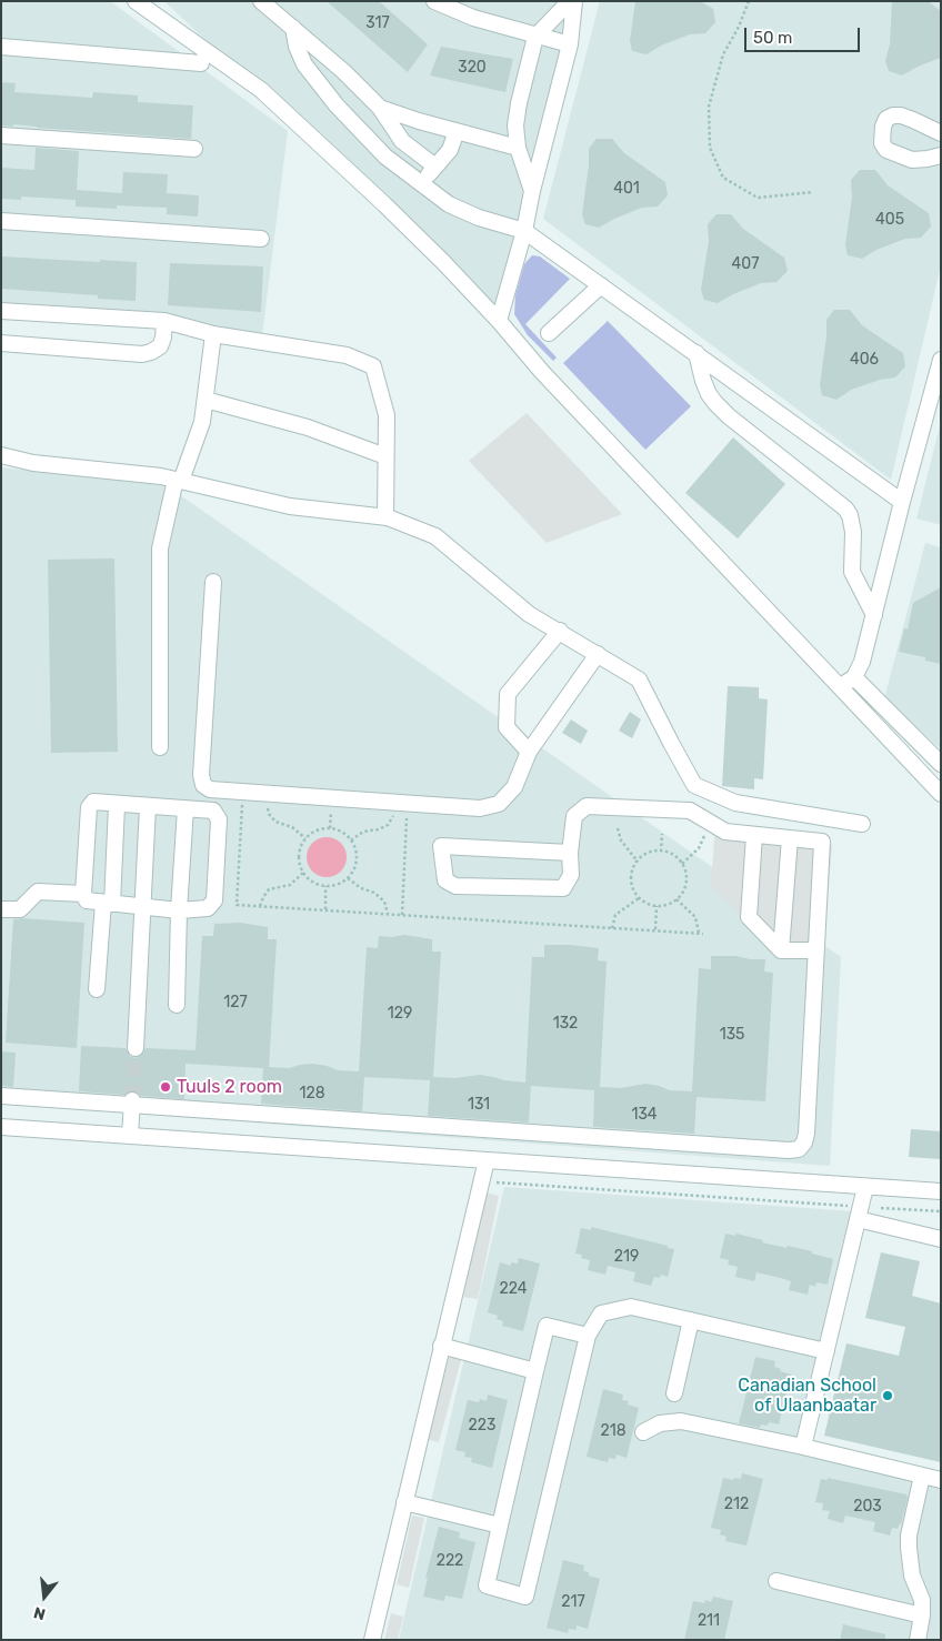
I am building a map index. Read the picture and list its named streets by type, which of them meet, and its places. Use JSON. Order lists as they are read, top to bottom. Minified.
{"places":["Tuuls 2 room","Canadian School of Ulaanbaatar"],"house_numbers":["317","320","401","405","407","406","127","129","132","135","128","131","134","219","224","223","218","212","203","222","217","211"],"scale_bar":"50 m","north":"bottom"}
